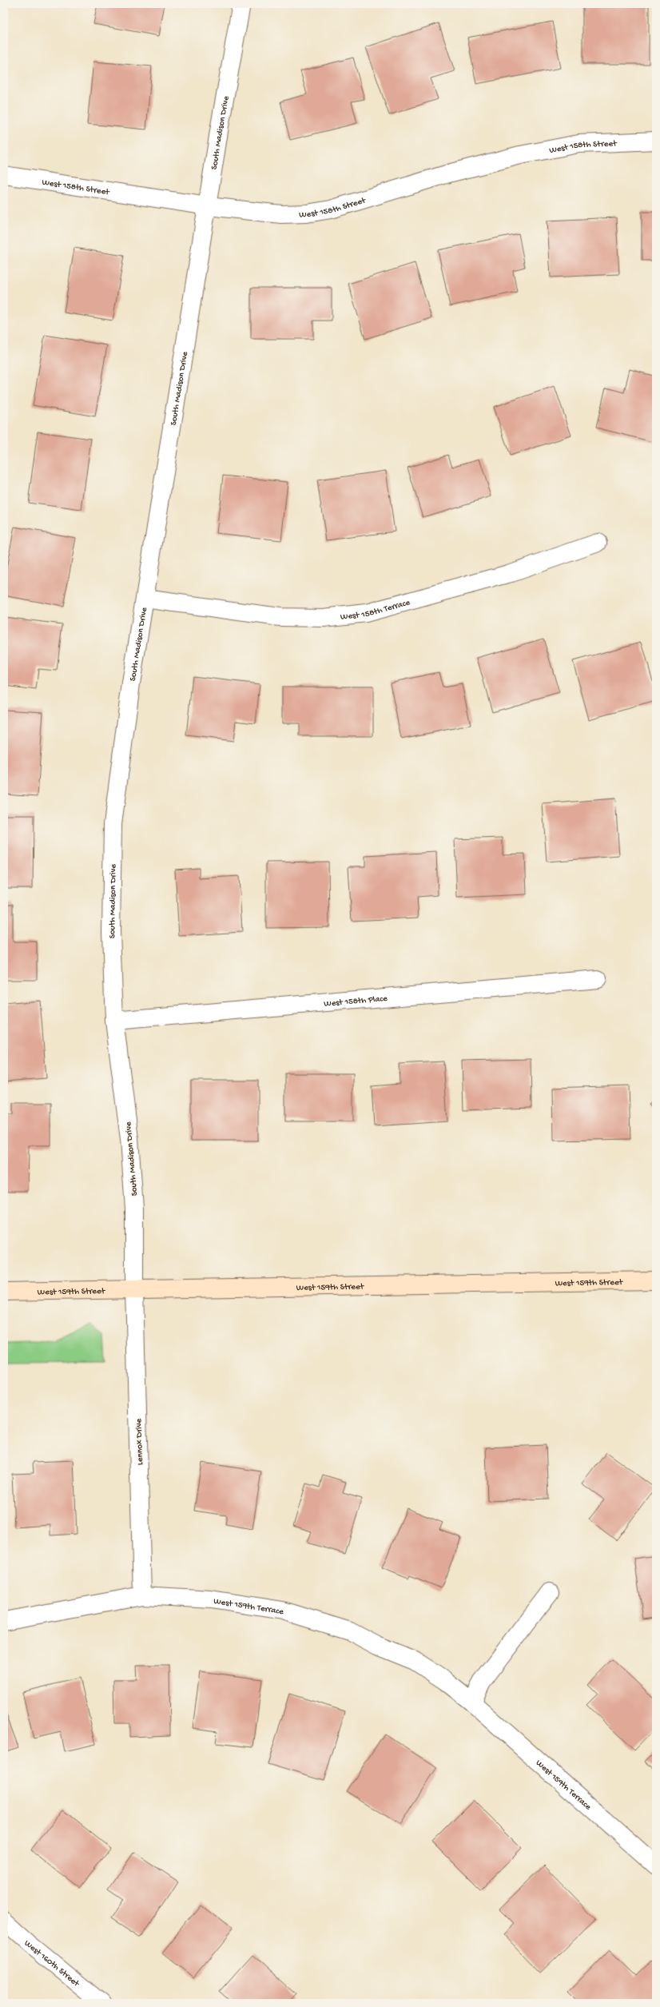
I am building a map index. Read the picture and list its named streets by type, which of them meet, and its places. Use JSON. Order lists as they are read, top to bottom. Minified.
{"streets":{"main road":["West 159th Street"],"street":["South Madison Drive","West 158th Street","West 158th Terrace","West 158th Place","Lennox Drive","West 159th Terrace","West 160th Street"]},"crossings":[["South Madison Drive","West 158th Street"],["South Madison Drive","West 158th Terrace"],["South Madison Drive","West 158th Place"],["South Madison Drive","West 159th Street"],["South Madison Drive","Lennox Drive"],["West 159th Street","Lennox Drive"],["Lennox Drive","West 159th Terrace"]]}
